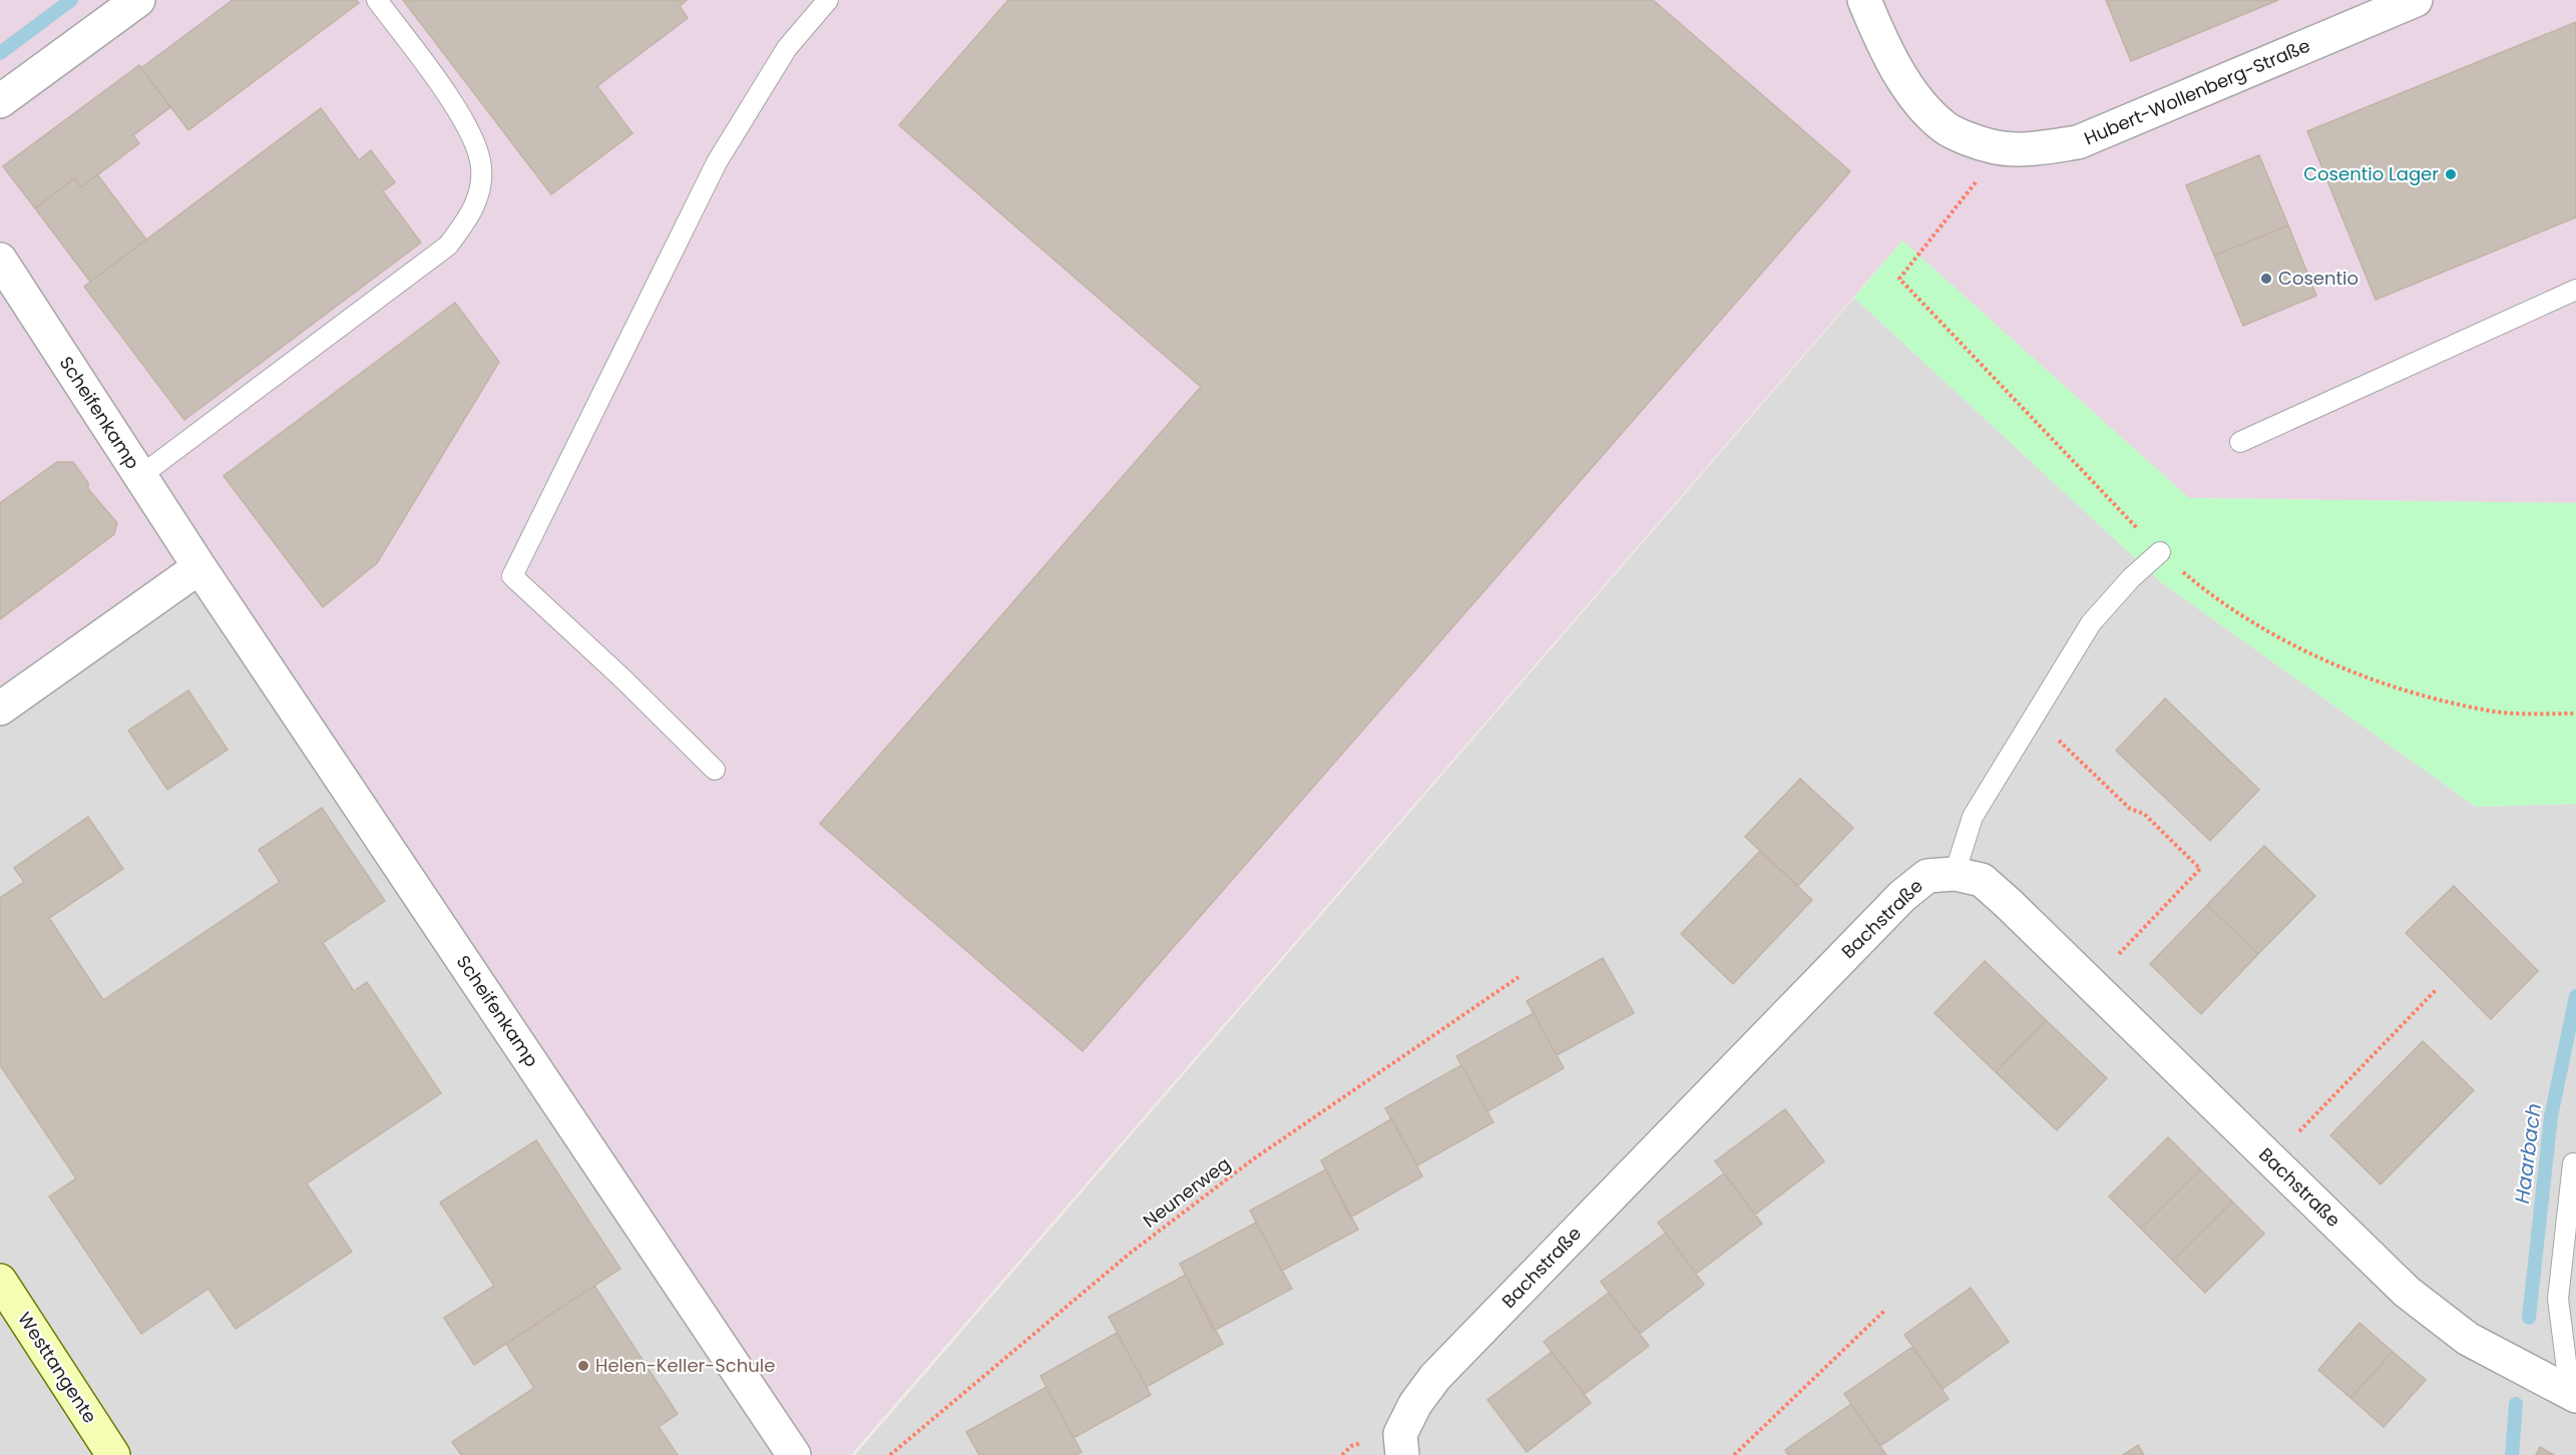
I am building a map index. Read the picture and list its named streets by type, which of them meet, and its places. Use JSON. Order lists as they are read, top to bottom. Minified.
{"streets":{"street":["Hubert-Wollenberg-Straße","Scheifenkamp","Bachstraße","Westtangente"],"path":["Neunerweg"]},"water":["Haarbach"],"places":["Cosentio Lager","Cosentio","Helen-Keller-Schule"]}
